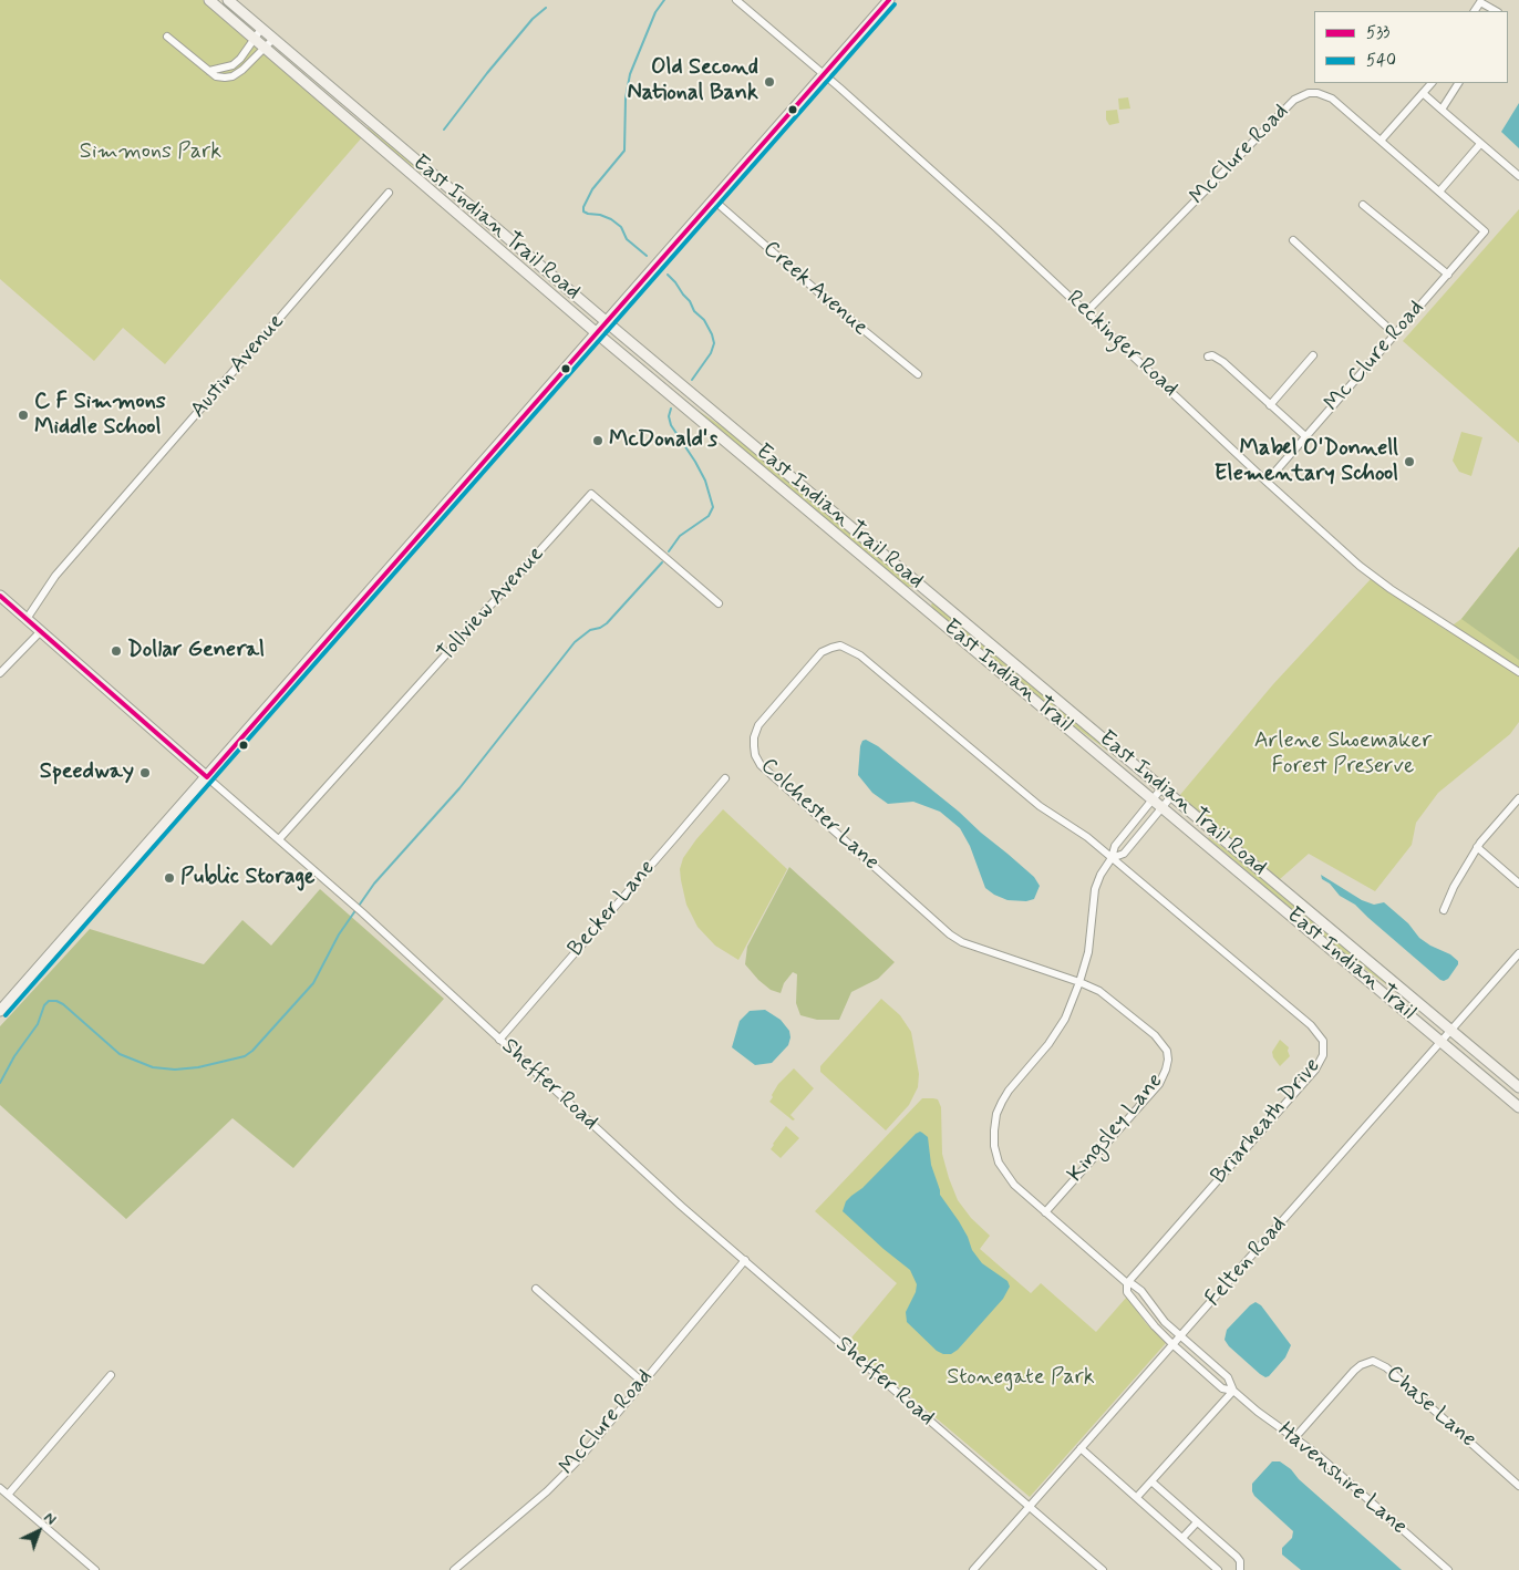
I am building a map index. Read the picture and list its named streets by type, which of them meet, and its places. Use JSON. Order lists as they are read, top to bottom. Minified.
{"streets":{"main road":["East Indian Trail Road","East Indian Trail","Sheffer Road"],"street":["McClure Road","Creek Avenue","Reckinger Road","Mc Clure Road","Austin Avenue","Tollview Avenue","Colchester Lane","Becker Lane","Briarheath Drive","Kingsley Lane","Felten Road","Chase Lane","Havenshire Lane"]},"crossings":[["McClure Road","Reckinger Road"],["McClure Road","Mc Clure Road"],["McClure Road","Sheffer Road"],["East Indian Trail Road","East Indian Trail"],["East Indian Trail Road","Felten Road"],["East Indian Trail Road","Havenshire Lane"],["Reckinger Road","Mc Clure Road"],["Austin Avenue","Sheffer Road"],["Tollview Avenue","Sheffer Road"],["East Indian Trail","Felten Road"],["East Indian Trail","Havenshire Lane"],["Colchester Lane","Briarheath Drive"],["Colchester Lane","Kingsley Lane"],["Colchester Lane","Havenshire Lane"],["Becker Lane","Sheffer Road"],["Sheffer Road","Felten Road"],["Briarheath Drive","Havenshire Lane"],["Kingsley Lane","Havenshire Lane"],["Felten Road","Havenshire Lane"],["Chase Lane","Havenshire Lane"]],"parks":["Simmons Park","Arlene Shoemaker Forest Preserve","Stonegate Park"],"places":["Old Second National Bank","C F Simmons Middle School","McDonald's","Mabel O'Donnell Elementary School","Dollar General","Speedway","Public Storage"],"lines":["transit line 533","transit line 540"],"legend":["533","540"],"north":"top right"}
